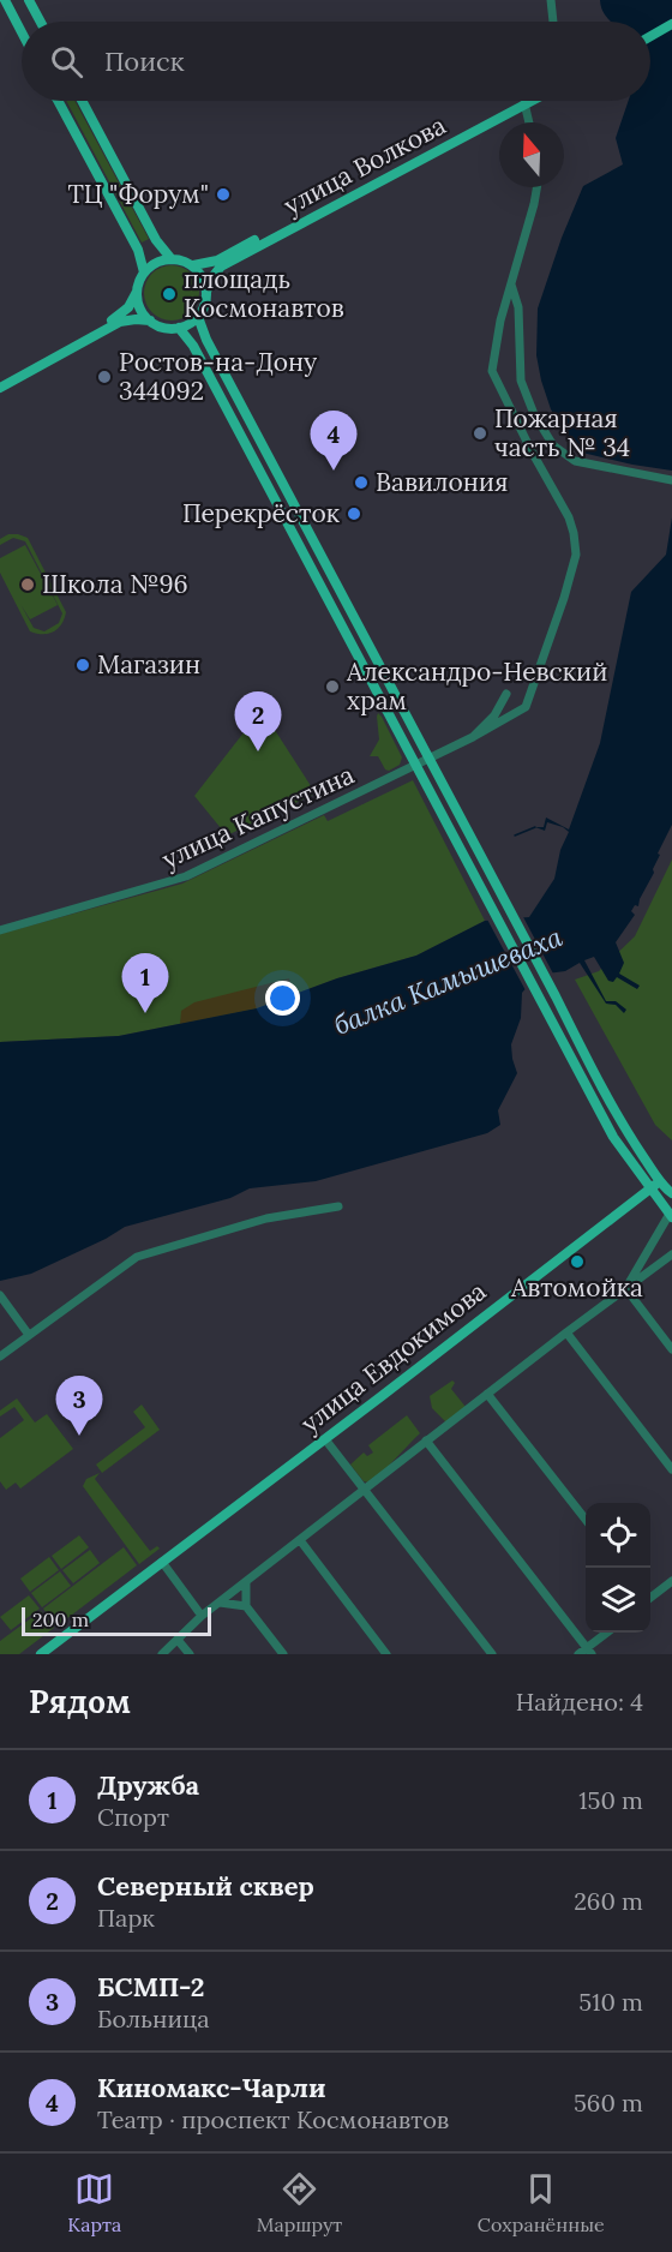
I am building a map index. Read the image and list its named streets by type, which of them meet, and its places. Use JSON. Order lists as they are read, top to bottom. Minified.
{"streets":{"main road":["улица Волкова","улица Евдокимова"],"street":["улица Капустина"]},"water":["балка Камышеваха"],"places":["ТЦ \"Форум\"","площадь Космонавтов","Ростов-на-Дону 344092","Пожарная часть № 34","Вавилония","Перекрёсток","Школа №96","Магазин","Александро-Невский храм","Автомойка"],"scale_bar":"200 m","north":"top","page":{"search":"Поиск","pins":["4","2","1","3"],"scale":"200 m","heading":["Рядом","Найдено: 4"],"list":[{"mark":"1","name":"Дружба","note":"Спорт","value":"150 m"},{"mark":"2","name":"Северный сквер","note":"Парк","value":"260 m"},{"mark":"3","name":"БСМП-2","note":"Больница","value":"510 m"},{"mark":"4","name":"Киномакс-Чарли","note":"Театр · проспект Космонавтов","value":"560 m"}],"nav":["Карта","Маршрут","Сохранённые"]}}
